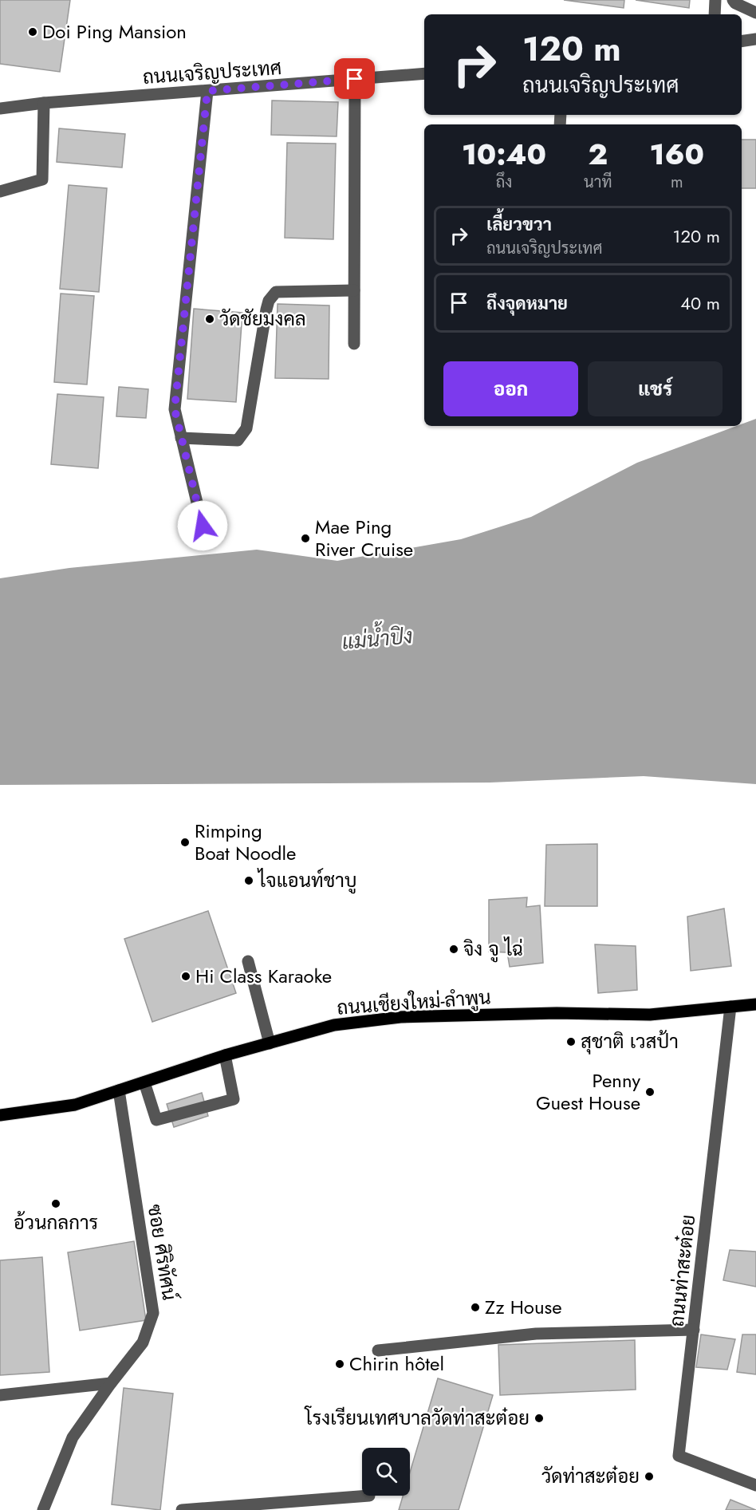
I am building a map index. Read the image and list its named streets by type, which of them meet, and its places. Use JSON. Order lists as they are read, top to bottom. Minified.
{"streets":{"main road":["ถนนเชียงใหม่-ลำพูน"],"street":["ถนนเจริญประเทศ","ซอย ศิริทัศน์","ถนนท่าสะต๋อย"]},"crossings":[["ถนนเชียงใหม่-ลำพูน","ซอย ศิริทัศน์"],["ถนนเชียงใหม่-ลำพูน","ถนนท่าสะต๋อย"]],"water":["แม่น้ำปิง"],"places":["Doi Ping Mansion","วัดชัยมงคล","Mae Ping River Cruise","Rimping Boat Noodle","ไจแอนท์ชาบู","จิง จู ไฉ่","Hi Class Karaoke","สุชาติ เวสป้า","Penny Guest House","อ้วนกลการ","Zz House","Chirin hôtel","โรงเรียนเทศบาลวัดท่าสะต๋อย","วัดท่าสะต๋อย"],"page":{"turn":["120 m","ถนนเจริญประเทศ"],"eta":["10:40","ถึง","2","นาที","160","m"],"list":[{"name":"เลี้ยวขวา","note":"ถนนเจริญประเทศ","value":"120 m"},{"name":"ถึงจุดหมาย","value":"40 m"}],"buttons":["ออก","แชร์"]}}
